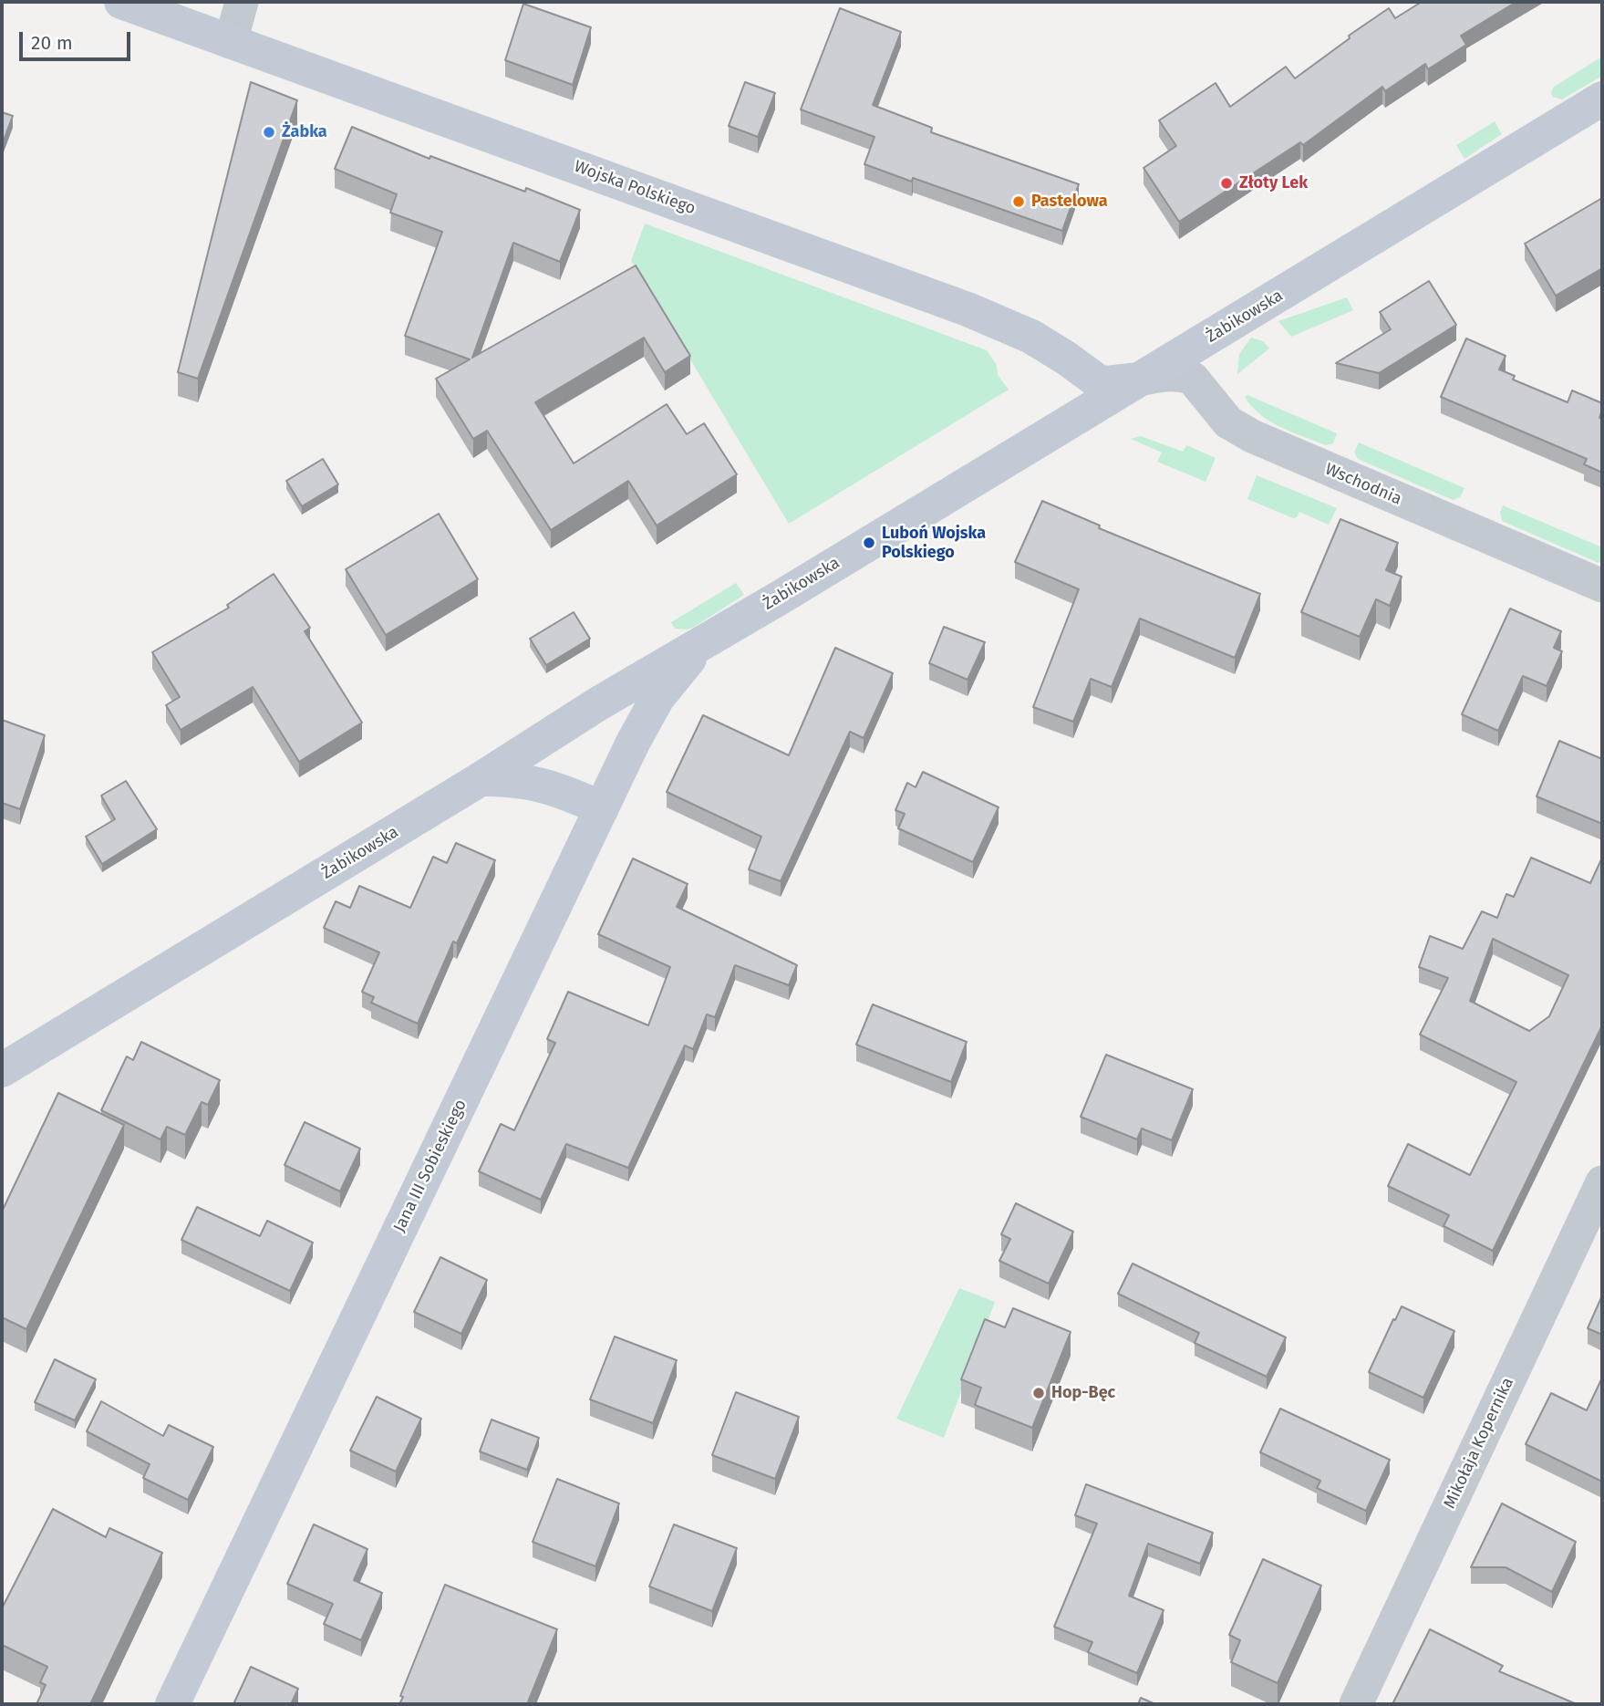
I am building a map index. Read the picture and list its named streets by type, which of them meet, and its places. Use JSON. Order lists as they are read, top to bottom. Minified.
{"streets":{"street":["Wojska Polskiego","Żabikowska","Wschodnia","Jana III Sobieskiego","Mikołaja Kopernika"]},"crossings":[["Wojska Polskiego","Żabikowska"],["Wojska Polskiego","Wschodnia"],["Żabikowska","Wschodnia"],["Żabikowska","Jana III Sobieskiego"]],"places":["Żabka","Złoty Lek","Pastelowa","Luboń Wojska Polskiego","Hop-Bęc"],"scale_bar":"20 m"}
